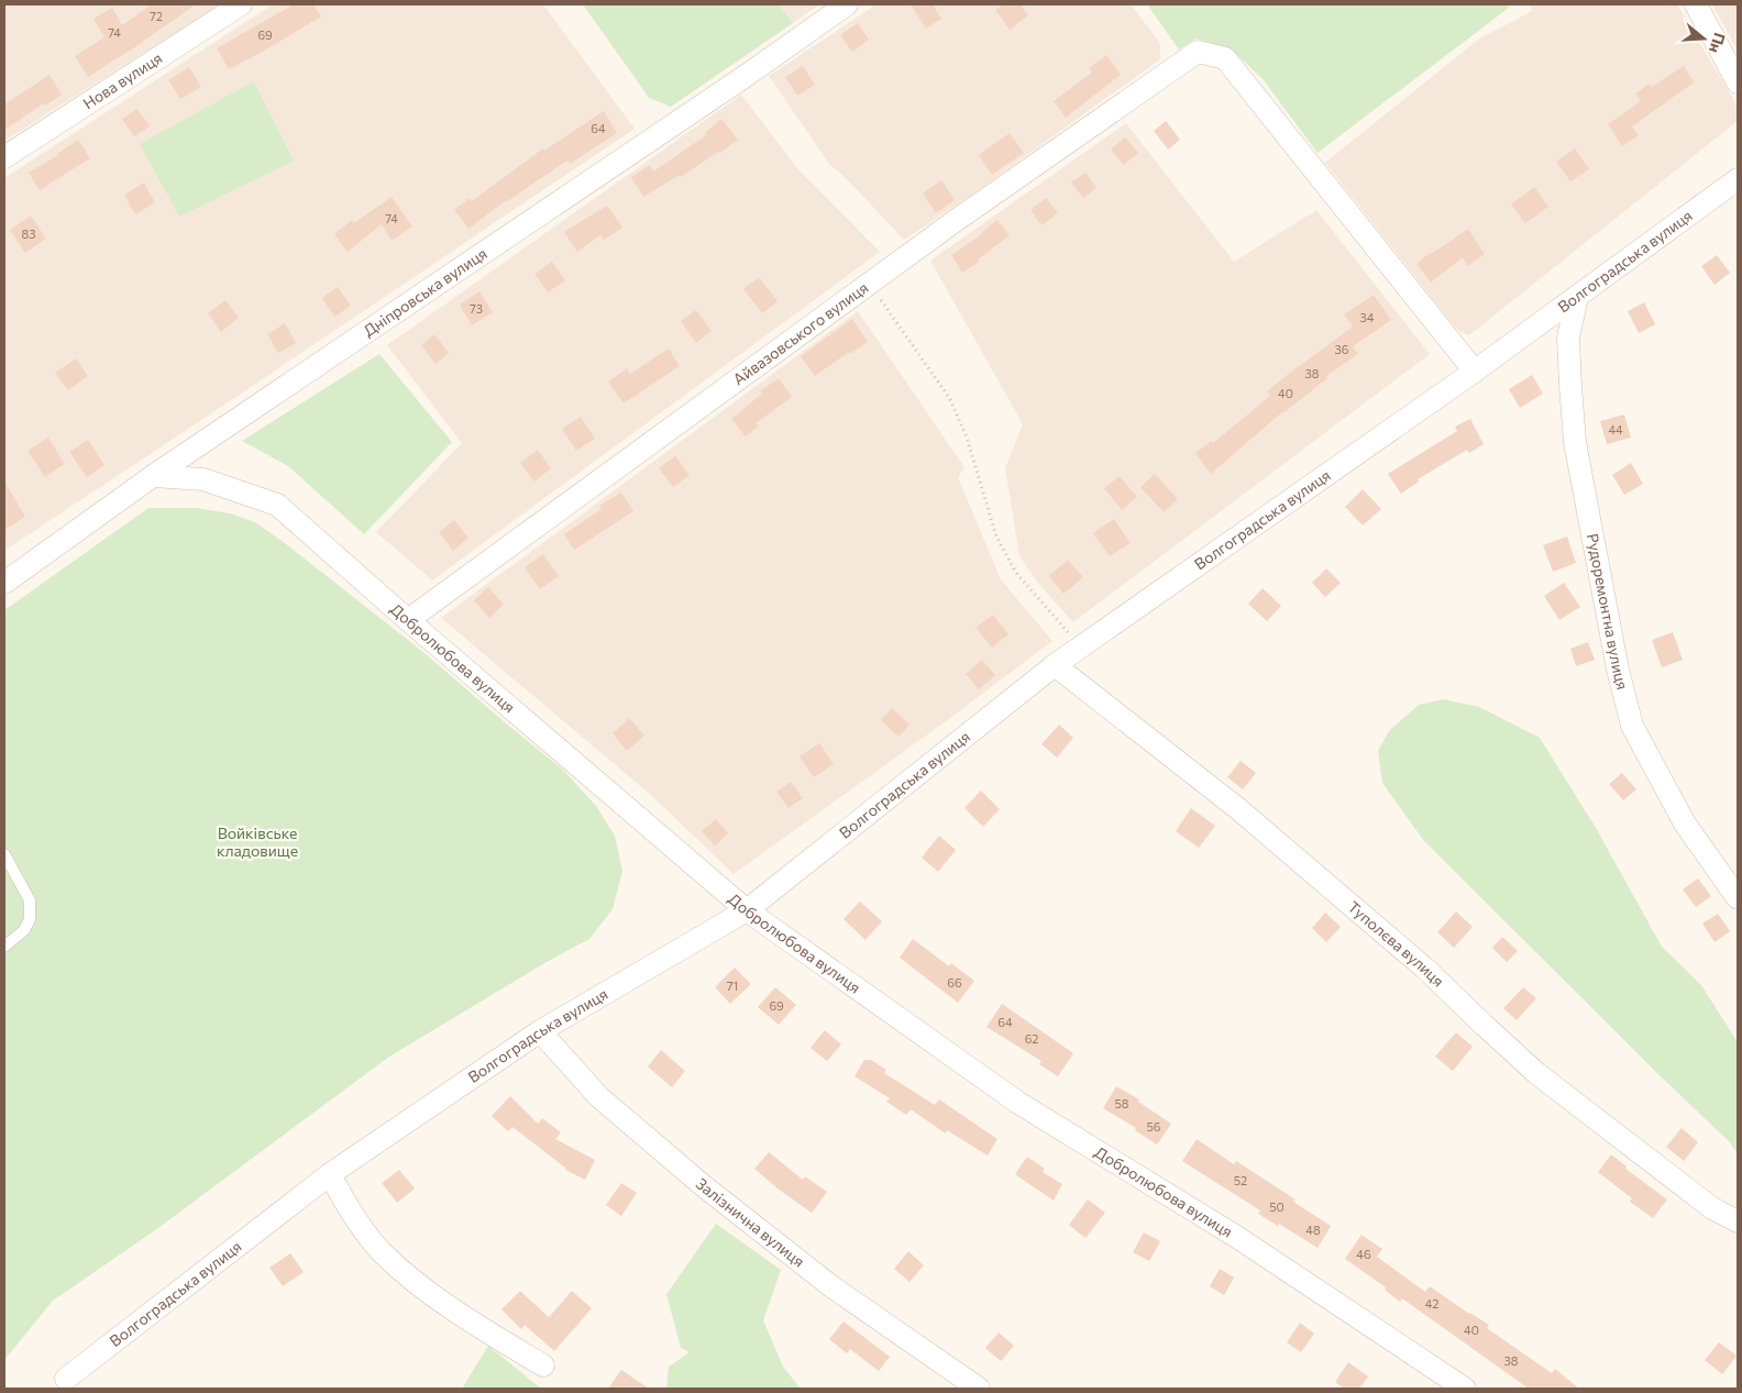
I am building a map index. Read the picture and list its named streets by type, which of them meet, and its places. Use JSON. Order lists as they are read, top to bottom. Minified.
{"streets":{"street":["Нова вулиця","Волгоградська вулиця","Дніпровська вулиця","Айвазовського вулиця","Рудоремонтна вулиця","Добролюбова вулиця","Туполєва вулиця","Залізнична вулиця"]},"crossings":[["Волгоградська вулиця","Айвазовського вулиця"],["Волгоградська вулиця","Рудоремонтна вулиця"],["Волгоградська вулиця","Добролюбова вулиця"],["Волгоградська вулиця","Туполєва вулиця"],["Волгоградська вулиця","Залізнична вулиця"],["Дніпровська вулиця","Добролюбова вулиця"],["Айвазовського вулиця","Добролюбова вулиця"]],"parks":["Войківське кладовище"],"house_numbers":["72","74","69","64","74","83","73","34","36","38","40","44","66","71","69","64","62","58","56","52","50","48","46","42","40","38"],"north":"right"}
